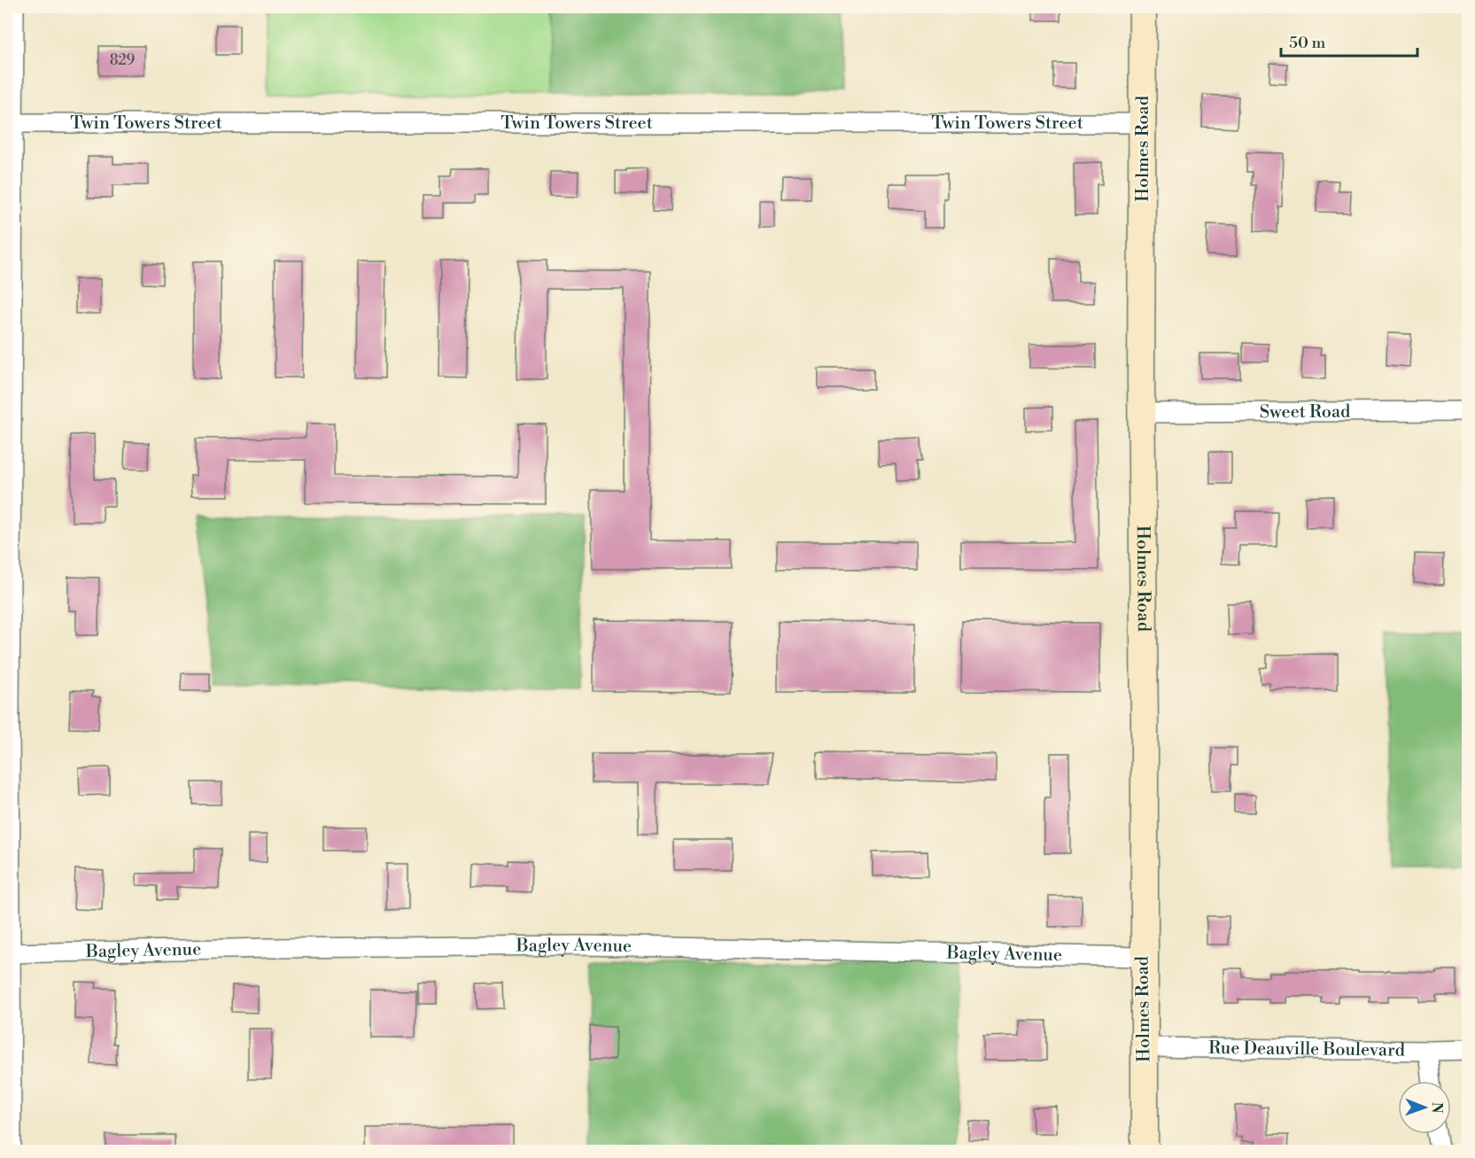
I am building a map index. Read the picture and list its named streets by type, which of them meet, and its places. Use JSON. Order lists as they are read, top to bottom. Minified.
{"streets":{"main road":["Holmes Road"],"street":["Twin Towers Street","Sweet Road","Bagley Avenue","Rue Deauville Boulevard"]},"crossings":[["Twin Towers Street","Holmes Road"],["Holmes Road","Sweet Road"],["Holmes Road","Bagley Avenue"],["Holmes Road","Rue Deauville Boulevard"]],"house_numbers":["829"],"scale_bar":"50 m","north":"right"}
